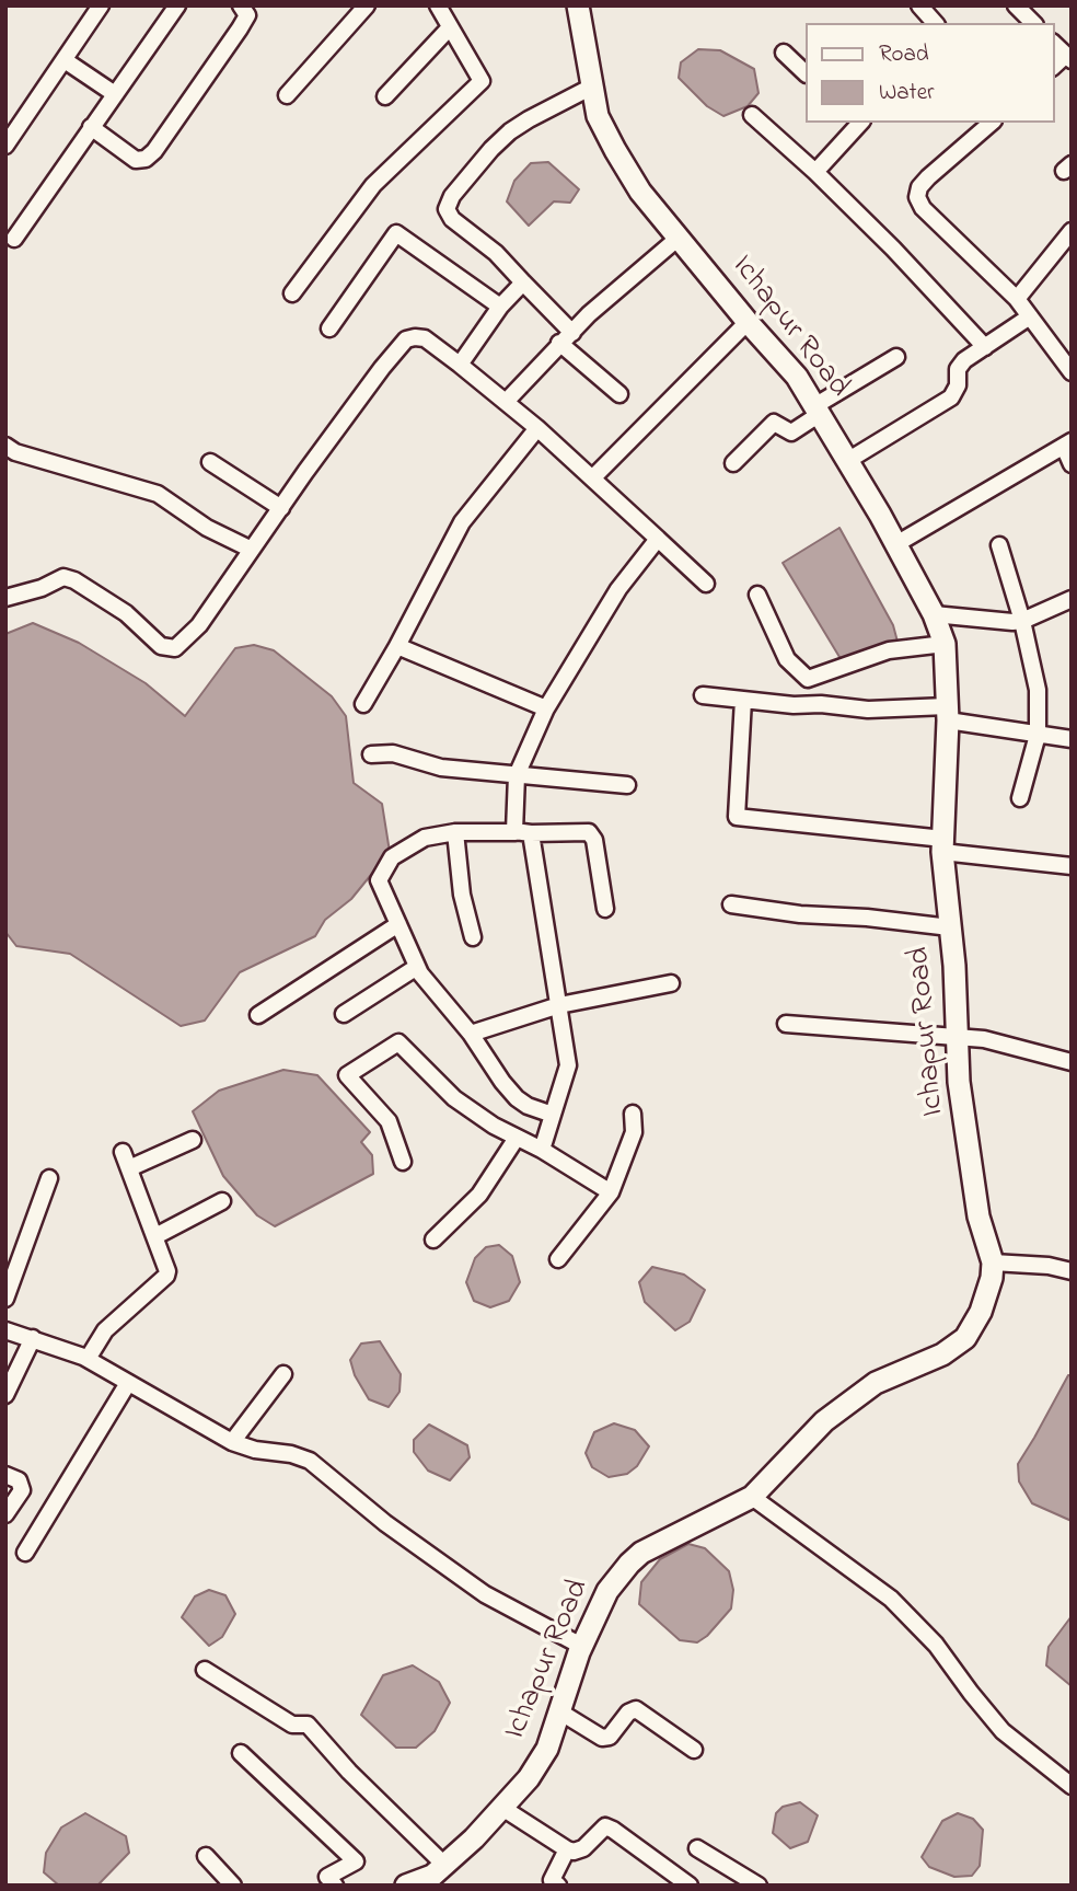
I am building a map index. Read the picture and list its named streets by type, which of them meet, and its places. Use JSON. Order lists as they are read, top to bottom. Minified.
{"streets":{"street":["Ichapur Road"]},"legend":["Road","Water"]}
